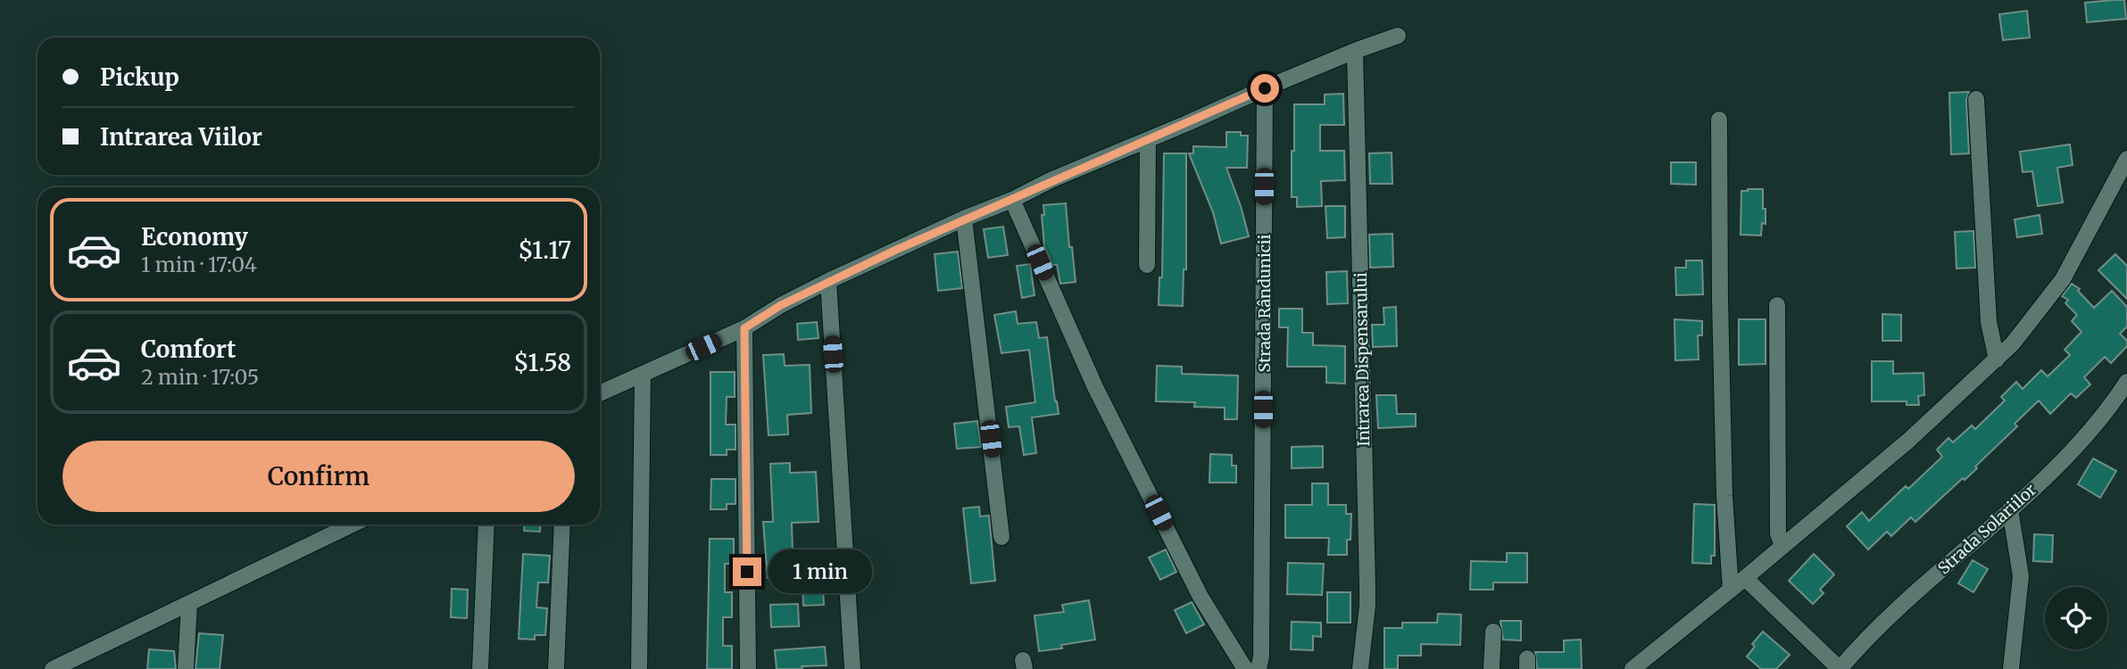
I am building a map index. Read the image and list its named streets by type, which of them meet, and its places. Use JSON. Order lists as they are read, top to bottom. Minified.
{"streets":{"street":["Strada Rândunicii","Intrarea Dispensarului","Strada Solariilor"]},"page":{"banner":["Pickup","Intrarea Viilor"],"list":[{"name":"Economy","note":"1 min · 17:04","value":"$1.17"},{"name":"Comfort","note":"2 min · 17:05","value":"$1.58"}],"buttons":"Confirm","bubble":"1 min"}}
